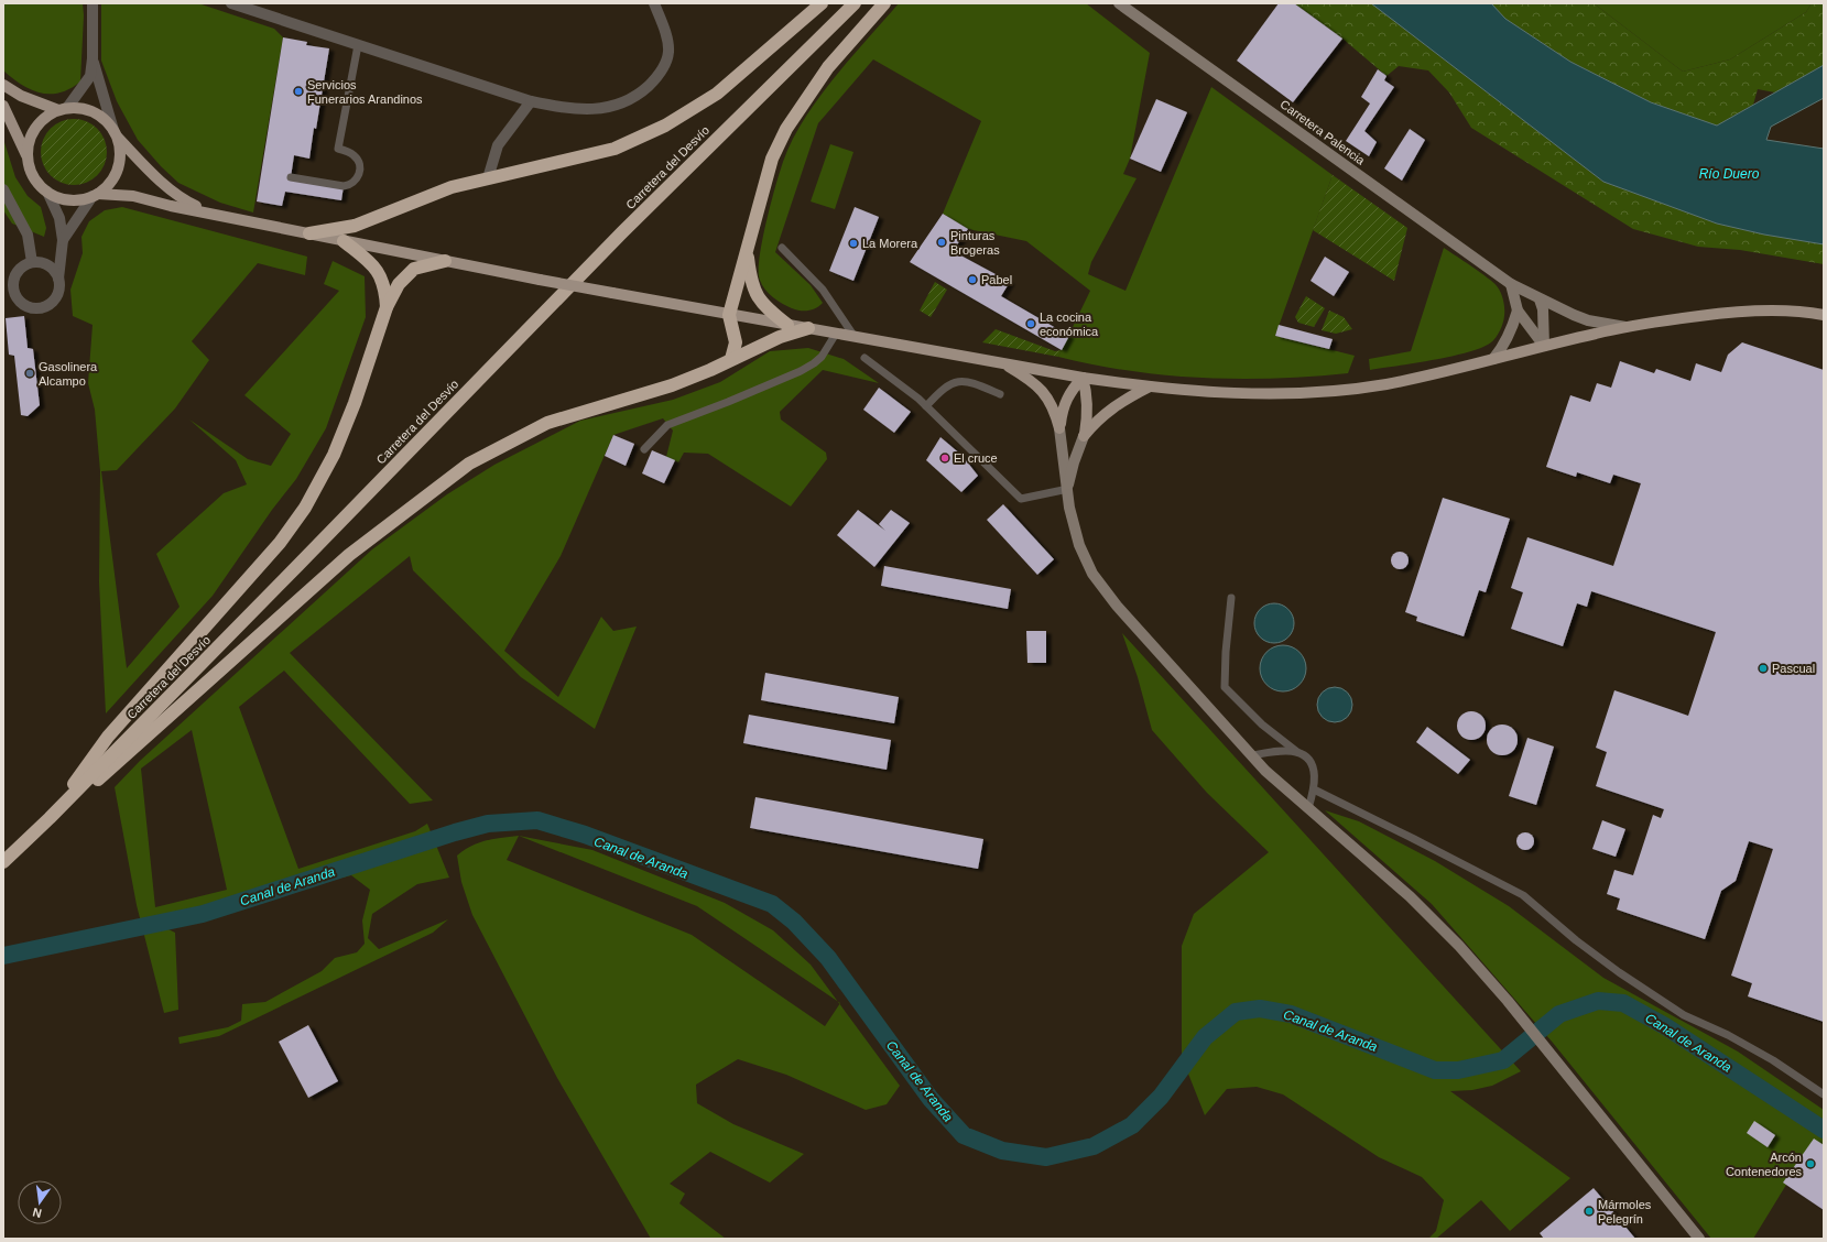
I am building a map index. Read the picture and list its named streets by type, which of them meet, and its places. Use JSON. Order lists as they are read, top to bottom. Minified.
{"streets":{"highway":["Carretera del Desvío"],"street":["Carretera Palencia"]},"water":["Río Duero","Canal de Aranda"],"places":["Servicios Funerarios Arandinos","Pinturas Brogeras","La Morera","Pabel","La cocina económica","Gasolinera Alcampo","El cruce","Pascual","Arcón Contenedores","Mármoles Pelegrín"],"north":"bottom"}
